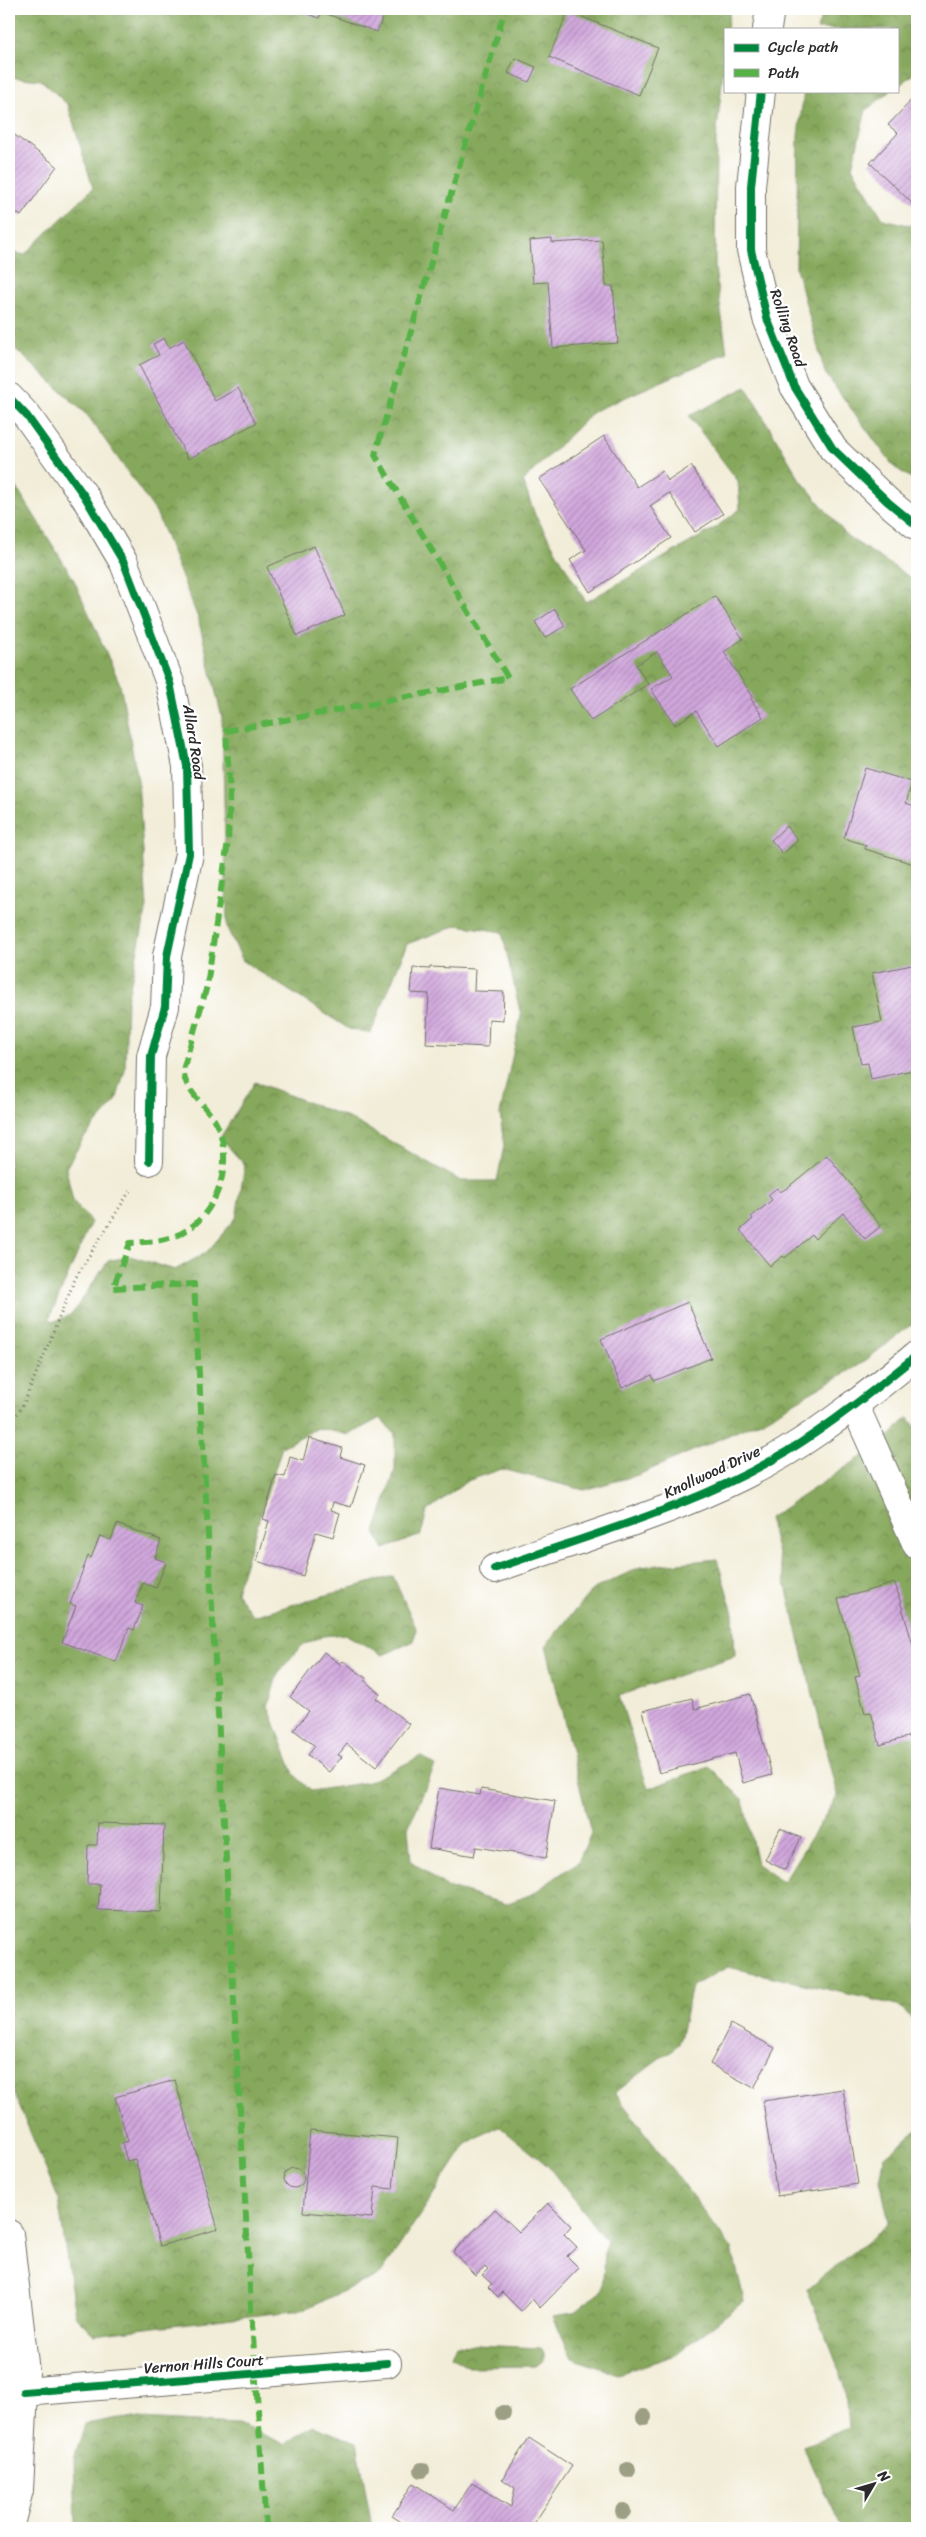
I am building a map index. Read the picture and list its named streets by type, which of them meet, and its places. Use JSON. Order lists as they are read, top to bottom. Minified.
{"streets":{"street":["Rolling Road","Allard Road","Knollwood Drive","Vernon Hills Court"]},"legend":["Cycle path","Path"],"north":"top right"}
